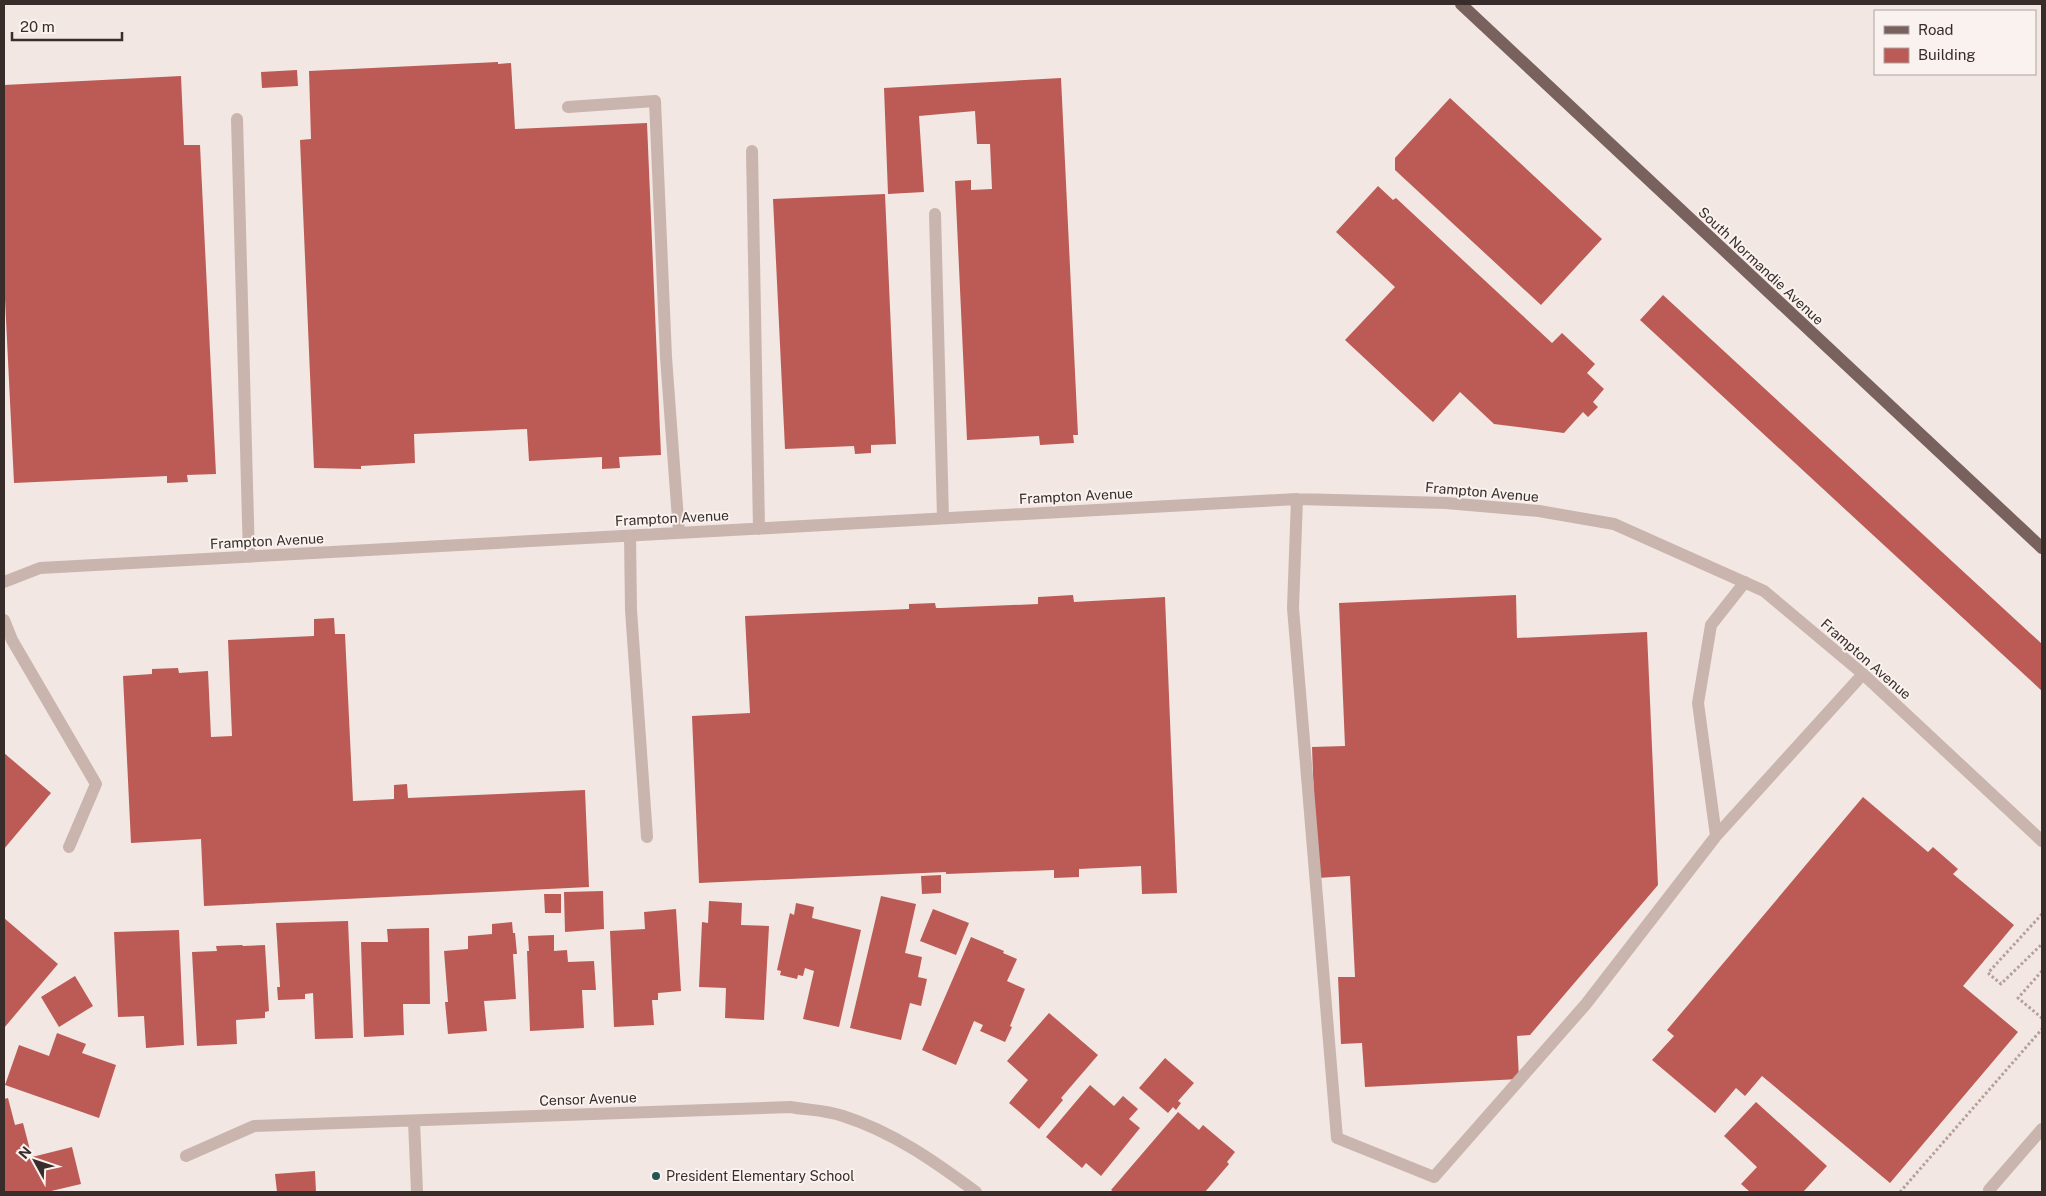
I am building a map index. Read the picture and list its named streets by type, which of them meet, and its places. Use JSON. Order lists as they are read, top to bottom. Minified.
{"streets":{"main road":["South Normandie Avenue"],"street":["Frampton Avenue","Censor Avenue"]},"places":["President Elementary School"],"legend":["Road","Building"],"scale_bar":"20 m","north":"top left"}
